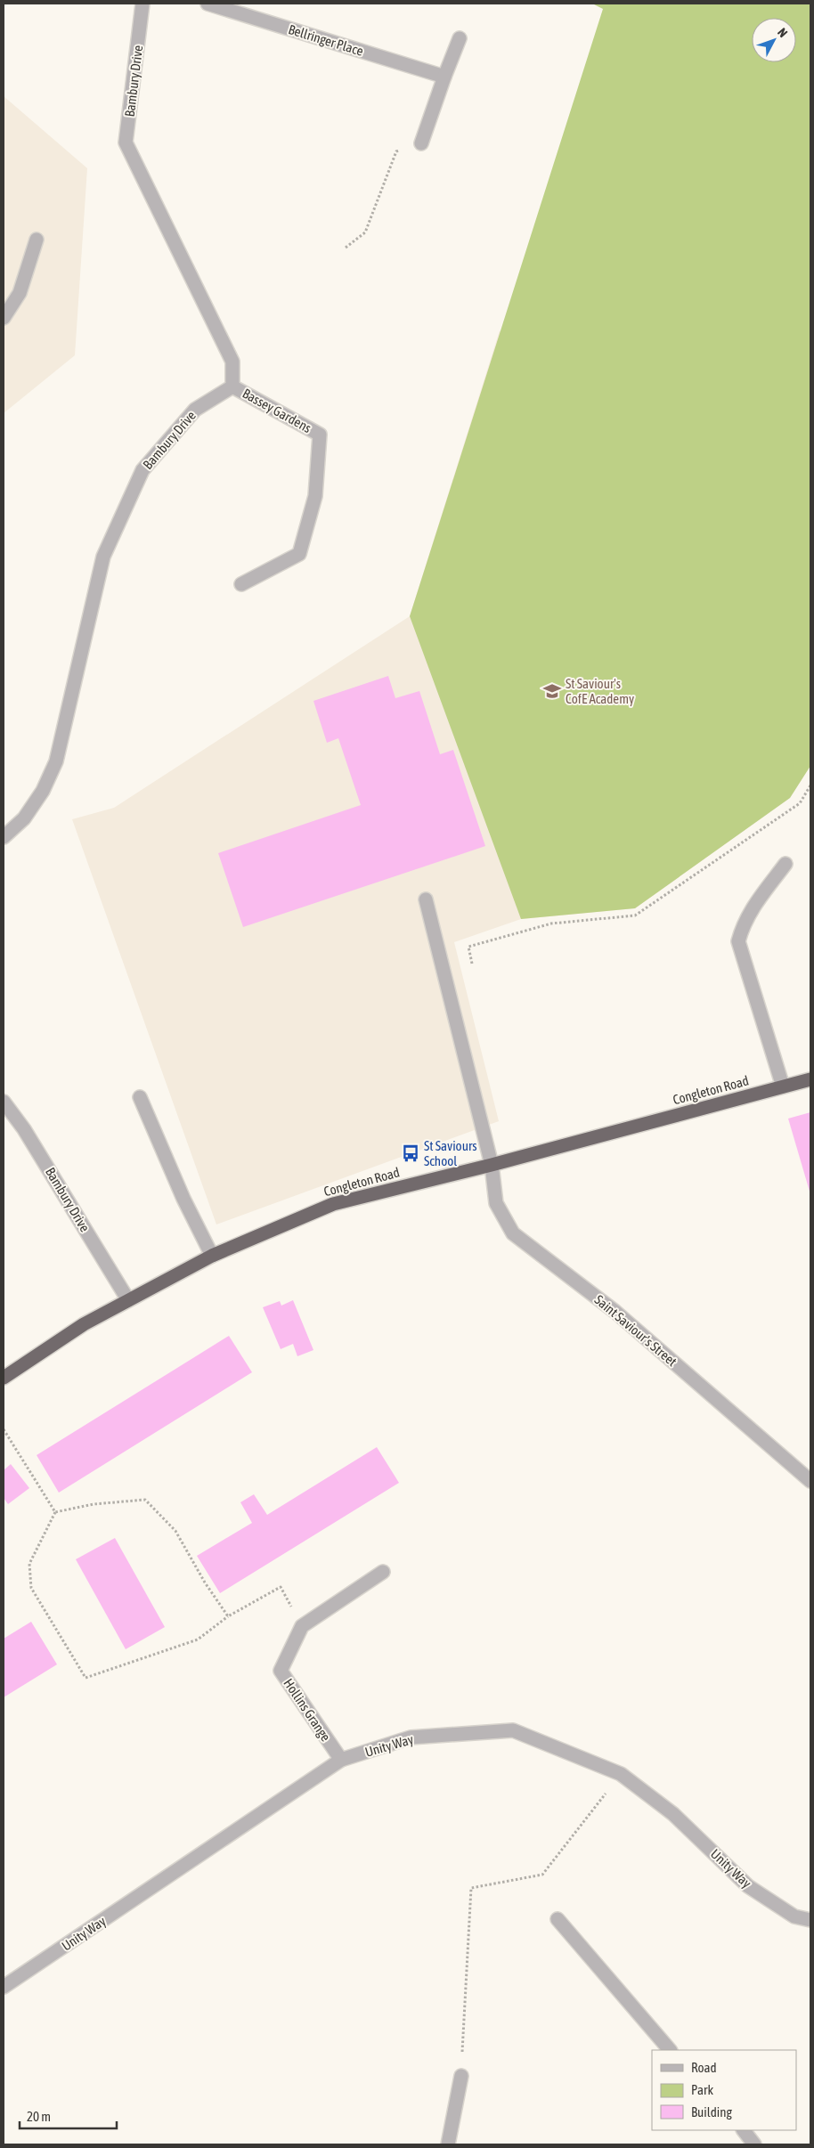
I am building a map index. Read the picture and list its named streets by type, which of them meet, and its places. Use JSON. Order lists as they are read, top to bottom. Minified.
{"streets":{"highway":["Congleton Road"],"street":["Bellringer Place","Bambury Drive","Bassey Gardens","Saint Saviour's Street","Hollins Grange","Unity Way"]},"crossings":[["Bambury Drive","Bassey Gardens"],["Bambury Drive","Congleton Road"],["Congleton Road","Saint Saviour's Street"],["Hollins Grange","Unity Way"]],"places":{"school or university":["St Saviour's CofE Academy"],"bus stop":["St Saviours School"]},"legend":["Road","Park","Building"],"scale_bar":"20 m","north":"top right"}
